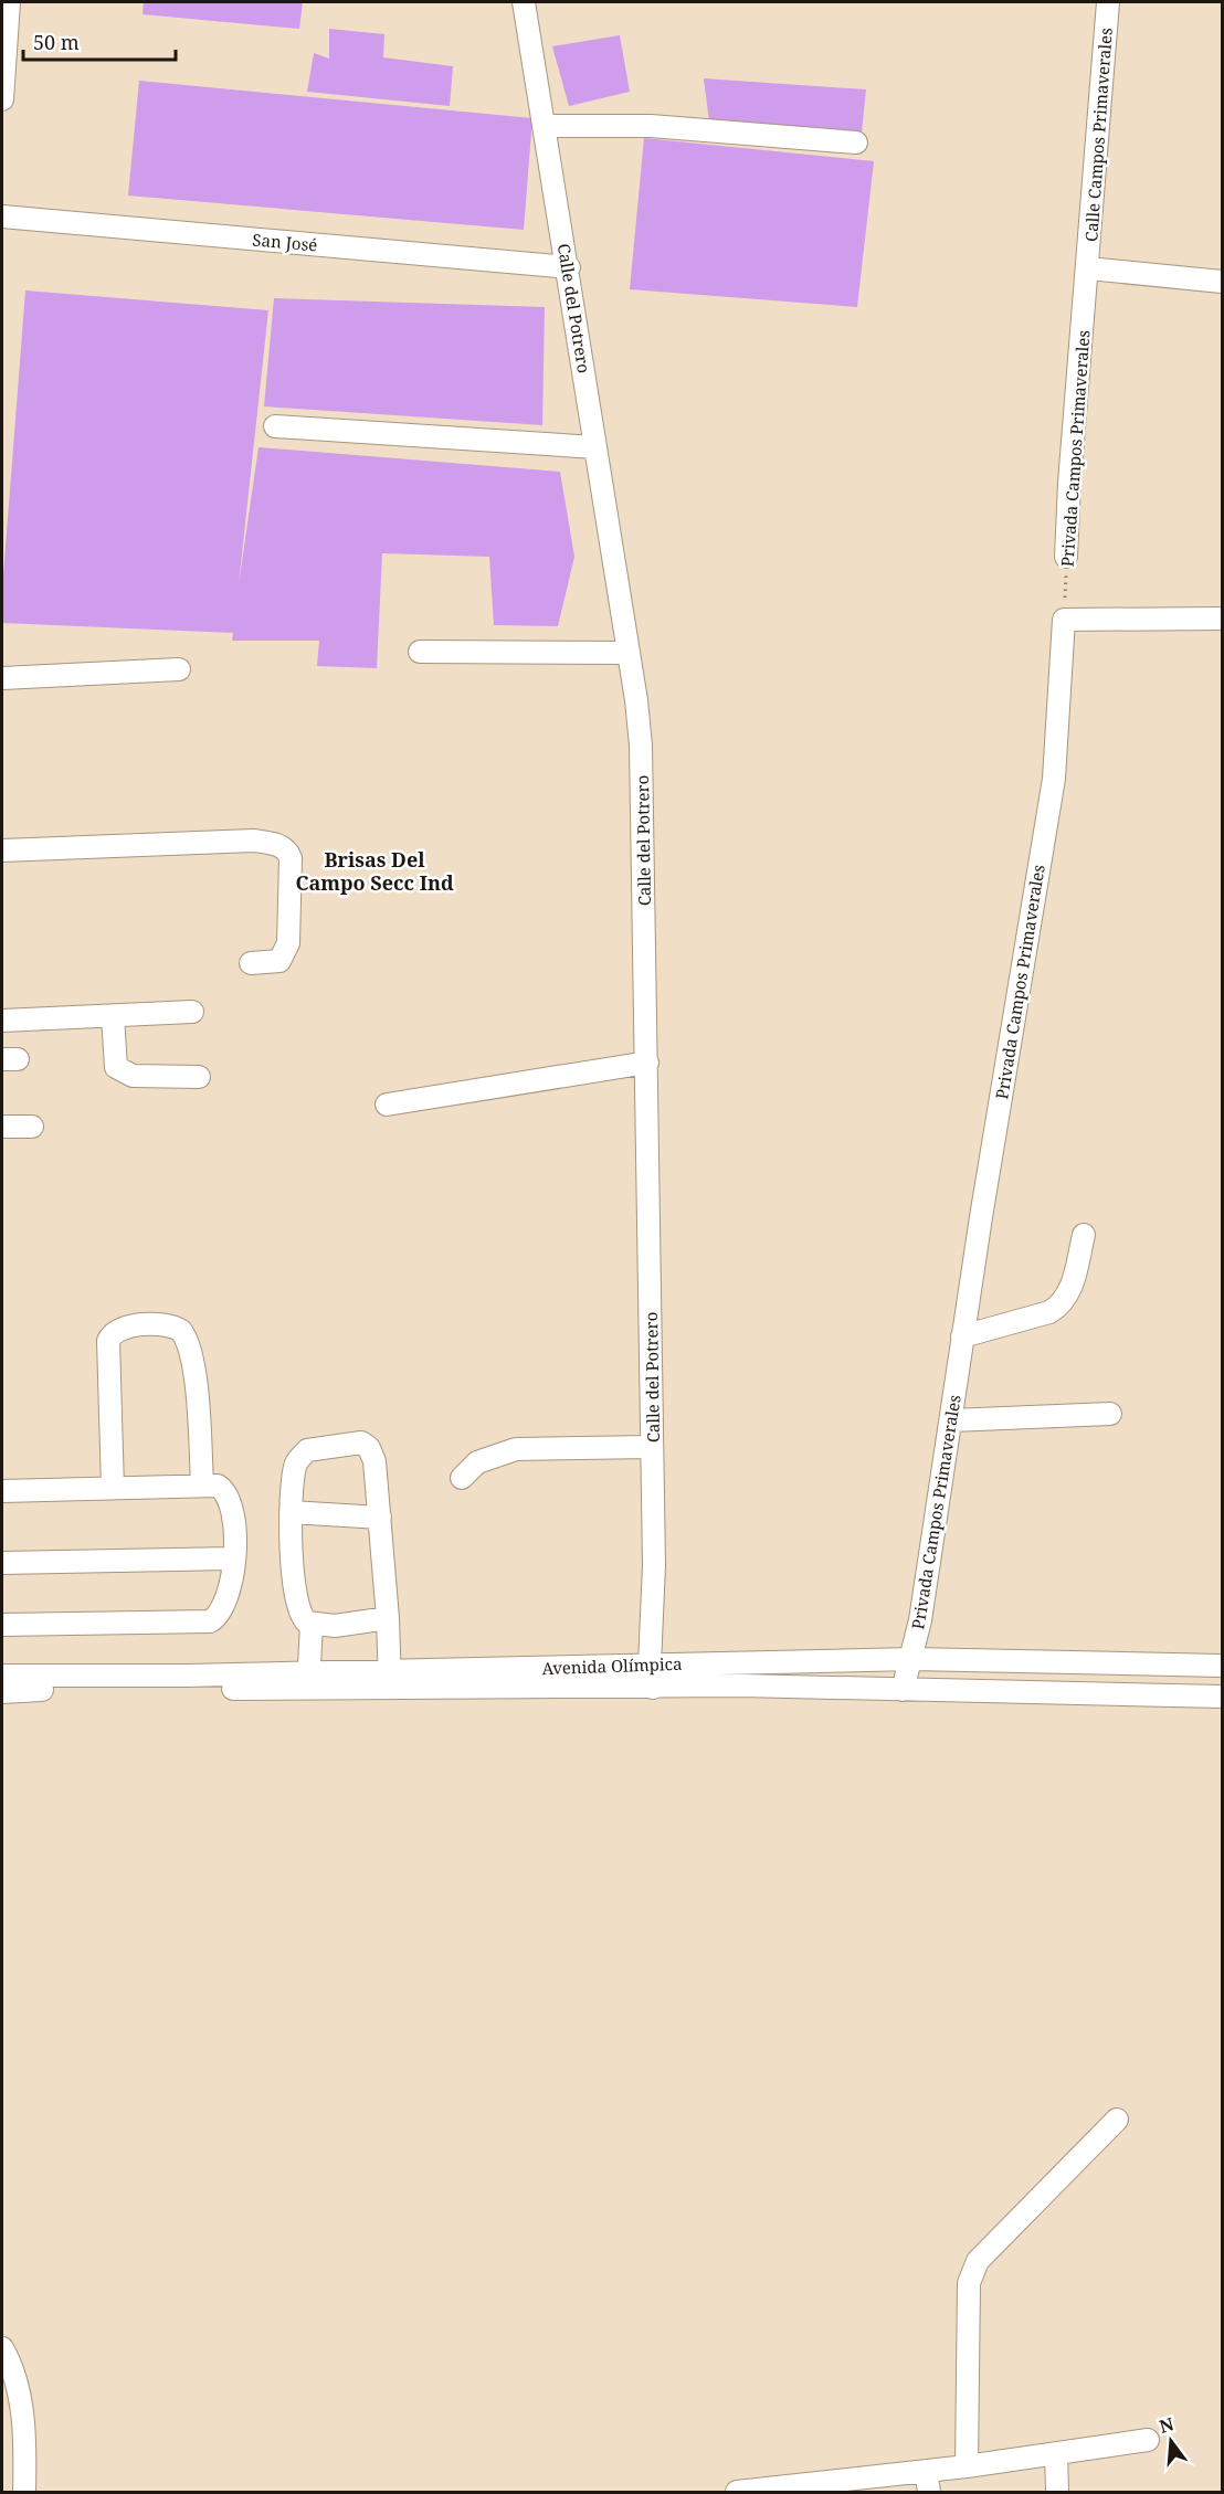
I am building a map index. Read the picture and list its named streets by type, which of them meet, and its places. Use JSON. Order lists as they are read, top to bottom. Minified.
{"streets":{"street":["Calle Campos Primaverales","San José","Calle del Potrero","Privada Campos Primaverales","Avenida Olímpica"]},"crossings":[["Calle Campos Primaverales","Privada Campos Primaverales"],["San José","Calle del Potrero"],["Calle del Potrero","Avenida Olímpica"],["Privada Campos Primaverales","Avenida Olímpica"]],"districts":["Brisas Del Campo Secc Ind"],"scale_bar":"50 m","north":"top"}
